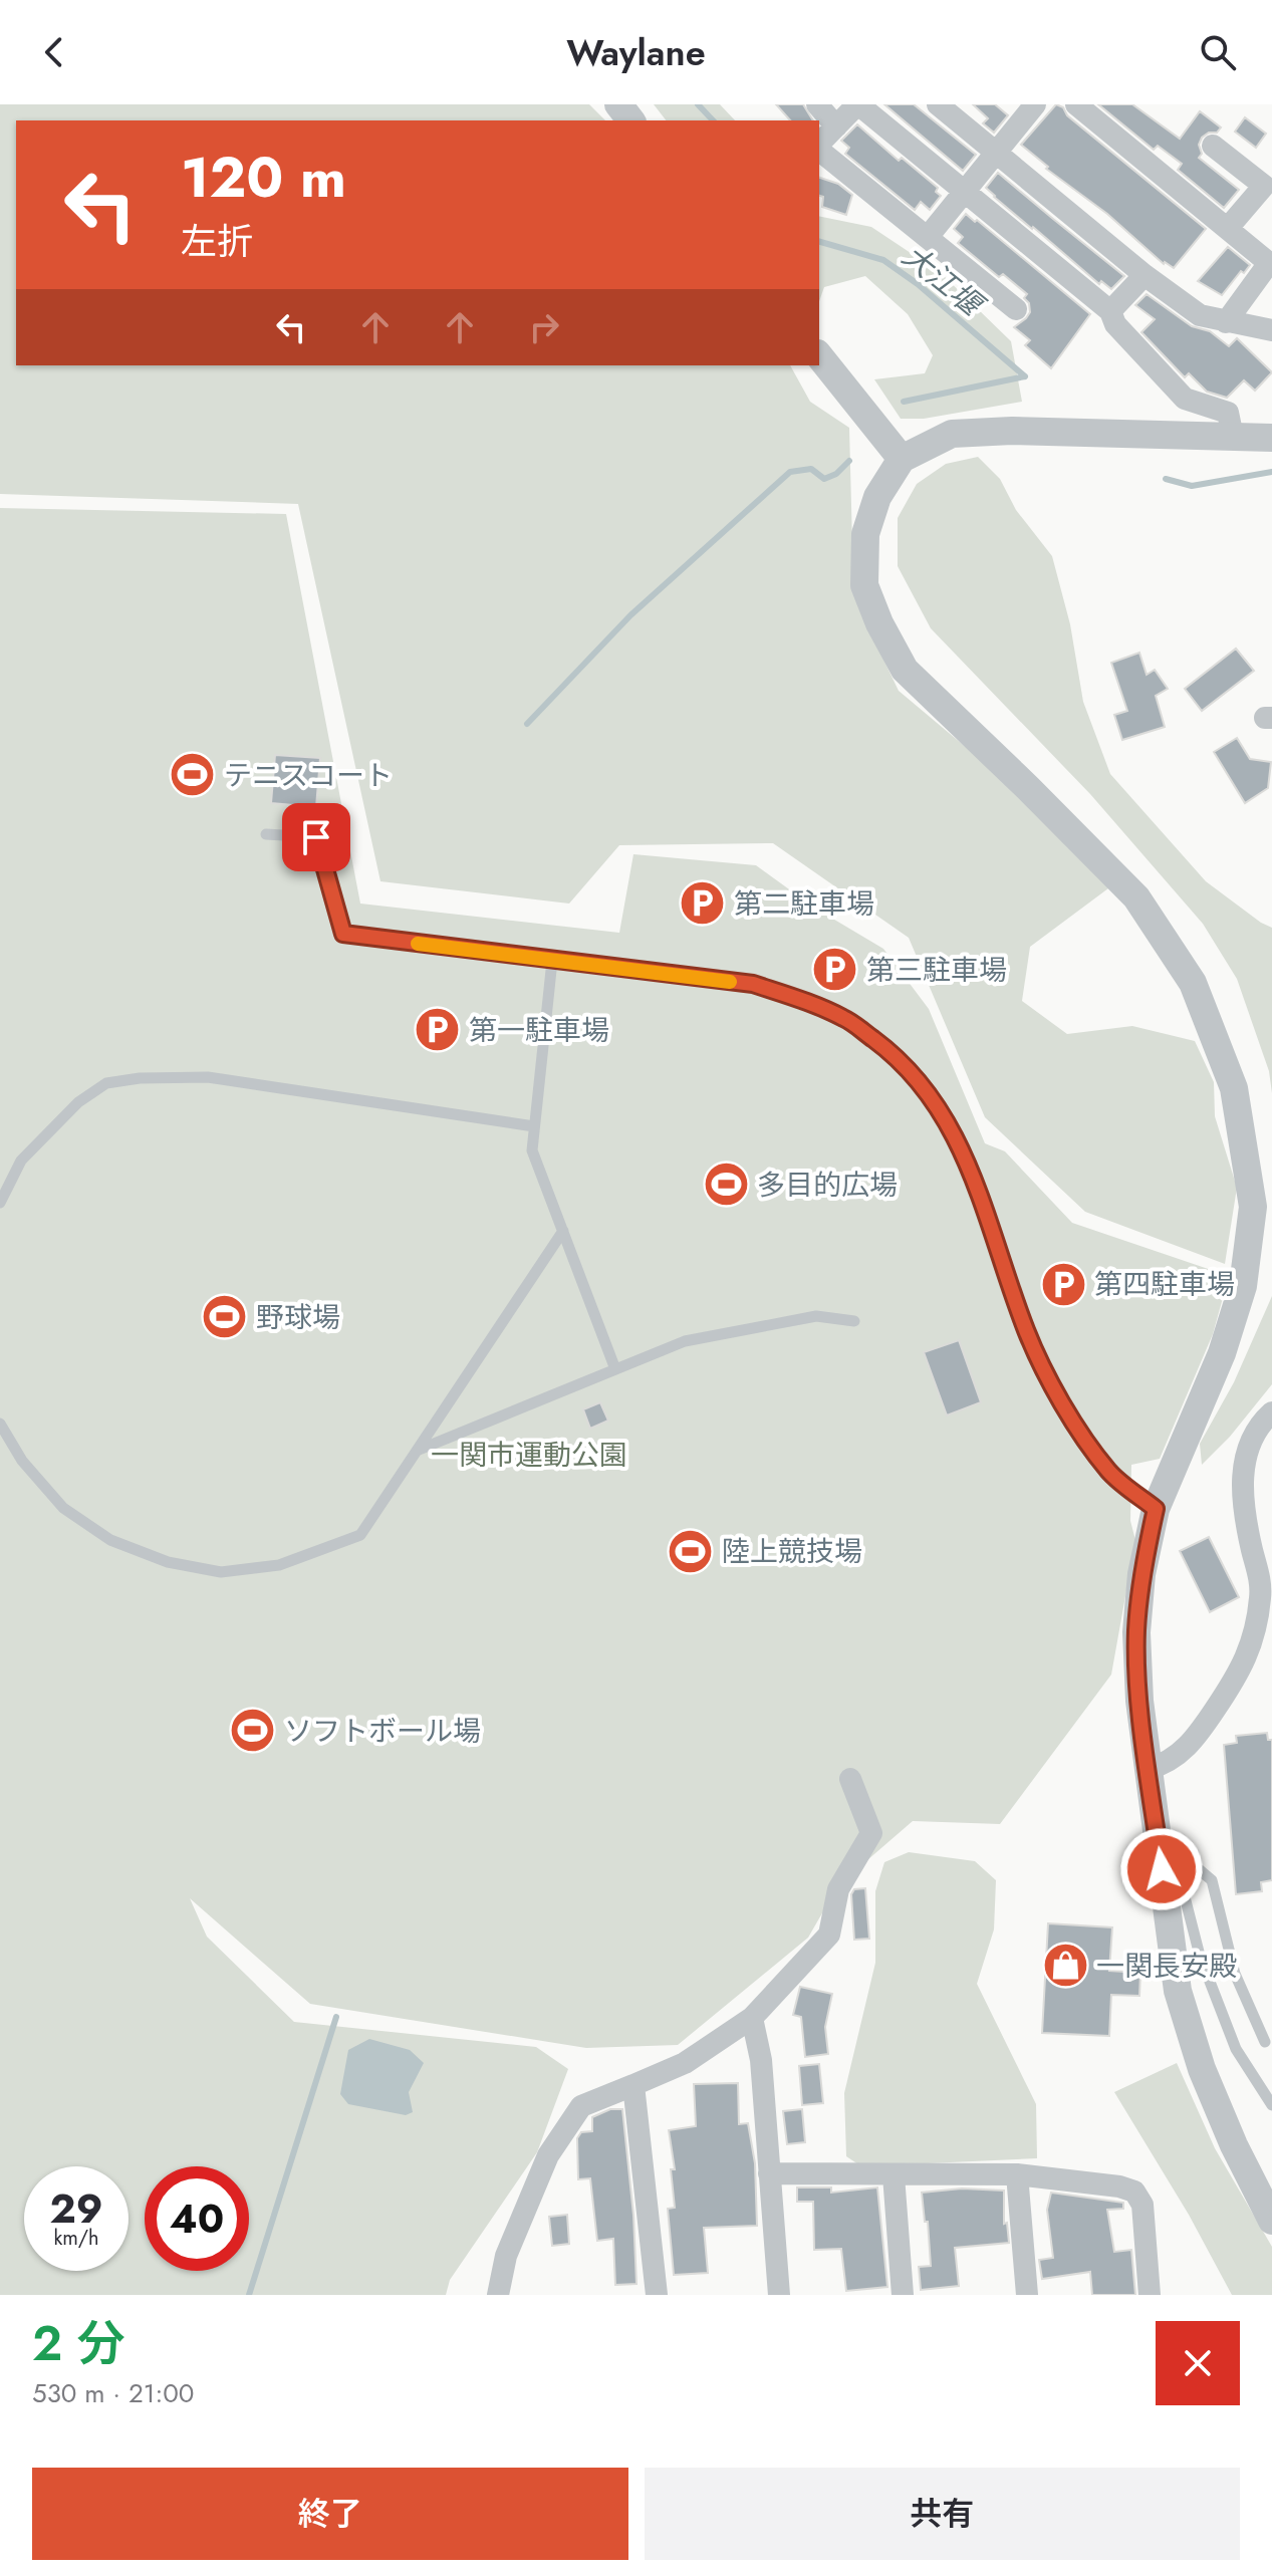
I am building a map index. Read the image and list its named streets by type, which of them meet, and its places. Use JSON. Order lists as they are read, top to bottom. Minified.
{"water":["大江堰"],"parks":["一関市運動公園"],"places":{"sports":["テニスコート","多目的広場","野球場","陸上競技場","ソフトボール場"],"parking":["第二駐車場","第三駐車場","第一駐車場","第四駐車場"],"shop":["一関長安殿"]},"page":{"header":"Waylane","turn":["120 m","左折"],"speed":"29 km/h","limit":"40","heading":["2 分","530 m · 21:00"],"buttons":["終了","共有"]}}
